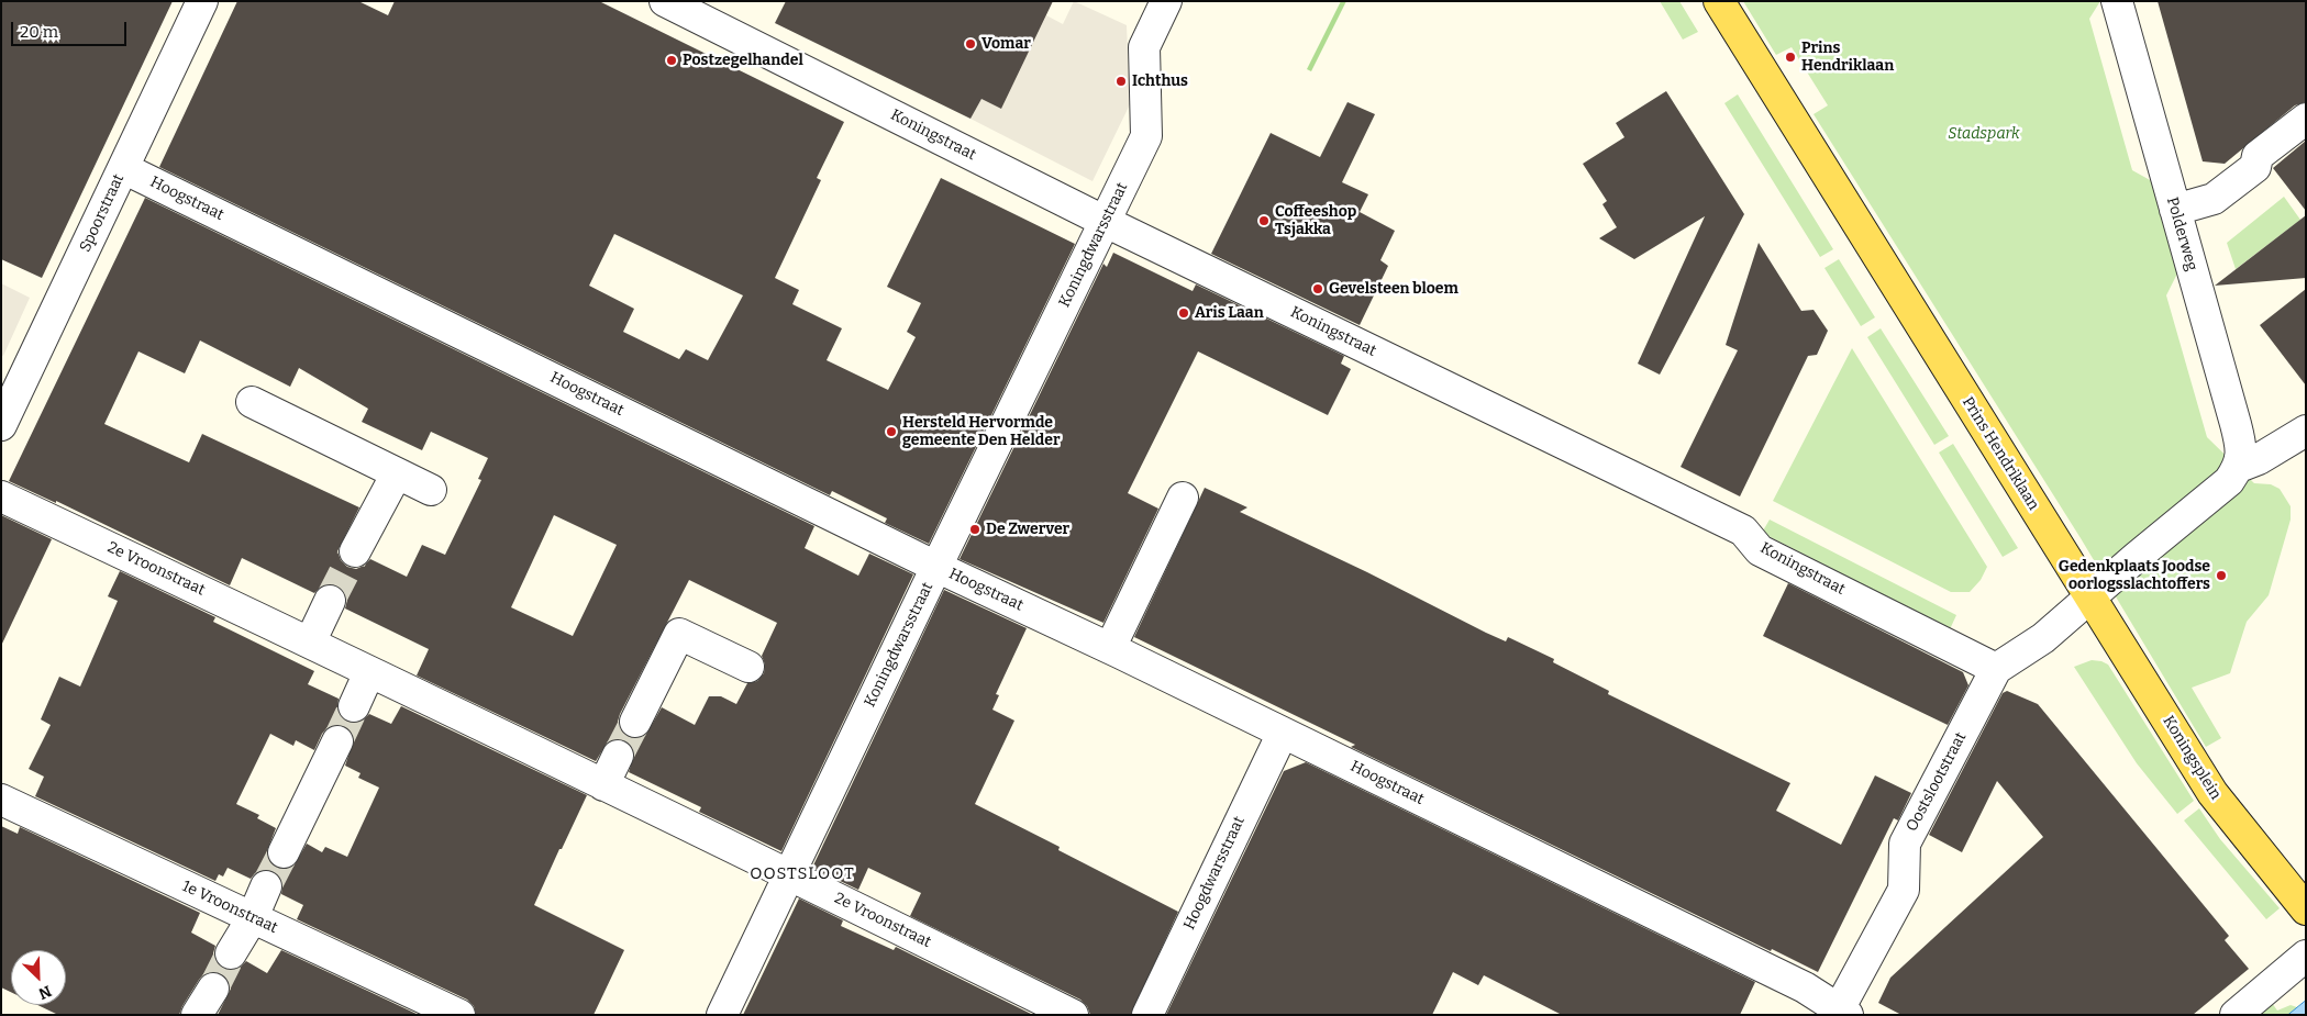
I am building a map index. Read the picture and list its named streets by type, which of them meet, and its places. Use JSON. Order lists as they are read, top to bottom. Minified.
{"streets":{"main road":["Prins Hendriklaan","Koningsplein"],"street":["Koningstraat","Hoogstraat","Spoorstraat","Polderweg","Koningdwarsstraat","2e Vroonstraat","Oostslootstraat","Hoogdwarsstraat","1e Vroonstraat"]},"crossings":[["Koningstraat","Koningdwarsstraat"],["Koningstraat","Oostslootstraat"],["Hoogstraat","Spoorstraat"],["Hoogstraat","Koningdwarsstraat"],["Hoogstraat","Oostslootstraat"],["Hoogstraat","Hoogdwarsstraat"],["Koningdwarsstraat","2e Vroonstraat"],["Prins Hendriklaan","Koningsplein"]],"districts":["OOSTSLOOT"],"parks":["Stadspark"],"places":["Vomar","Prins Hendriklaan","Postzegelhandel","Ichthus","Coffeeshop Tsjakka","Gevelsteen bloem","Aris Laan","Hersteld Hervormde gemeente Den Helder","De Zwerver","Gedenkplaats Joodse oorlogsslachtoffers"],"scale_bar":"20 m","north":"bottom right"}
